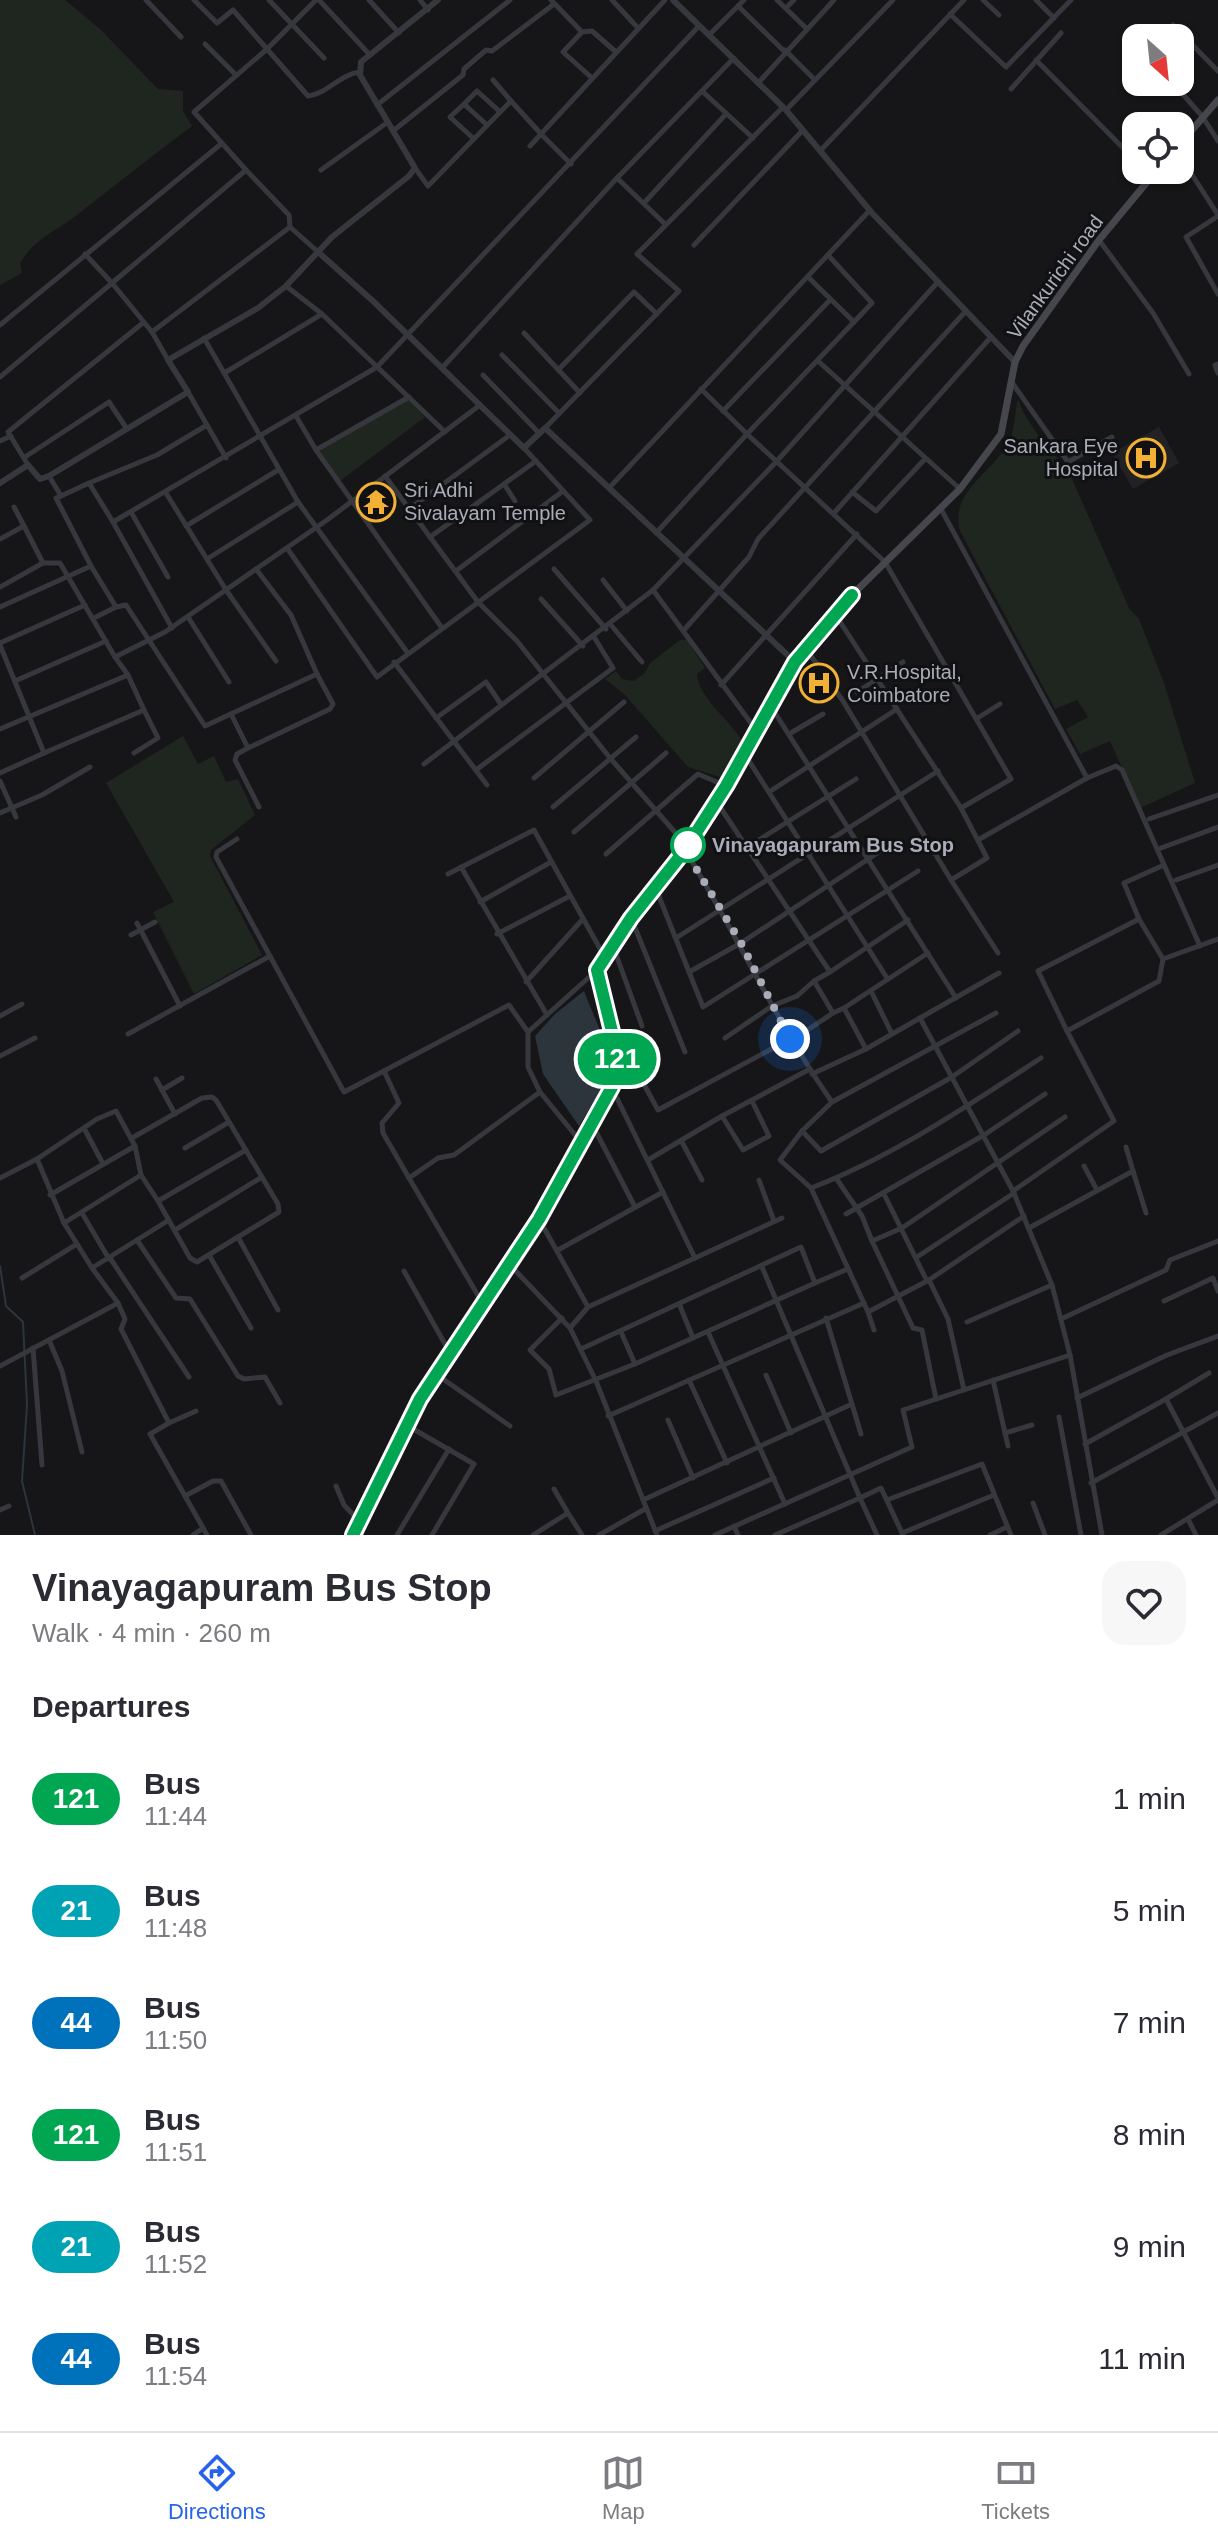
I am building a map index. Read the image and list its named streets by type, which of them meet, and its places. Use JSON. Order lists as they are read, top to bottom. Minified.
{"streets":{"main road":["Vilankurichi road"]},"places":{"hospital":["Sankara Eye Hospital","V.R.Hospital, Coimbatore"],"temple":["Sri Adhi Sivalayam Temple"],"other":["Vinayagapuram Bus Stop"]},"lines":["bus line 121"],"north":"bottom right","page":{"on_map":"121","heading":[["Vinayagapuram Bus Stop","Walk · 4 min · 260 m"],"Departures"],"list":[{"mark":"121","name":"Bus","note":"11:44","value":"1 min"},{"mark":"21","name":"Bus","note":"11:48","value":"5 min"},{"mark":"44","name":"Bus","note":"11:50","value":"7 min"},{"mark":"121","name":"Bus","note":"11:51","value":"8 min"},{"mark":"21","name":"Bus","note":"11:52","value":"9 min"},{"mark":"44","name":"Bus","note":"11:54","value":"11 min"}],"tabs":["Directions","Map","Tickets"]}}
